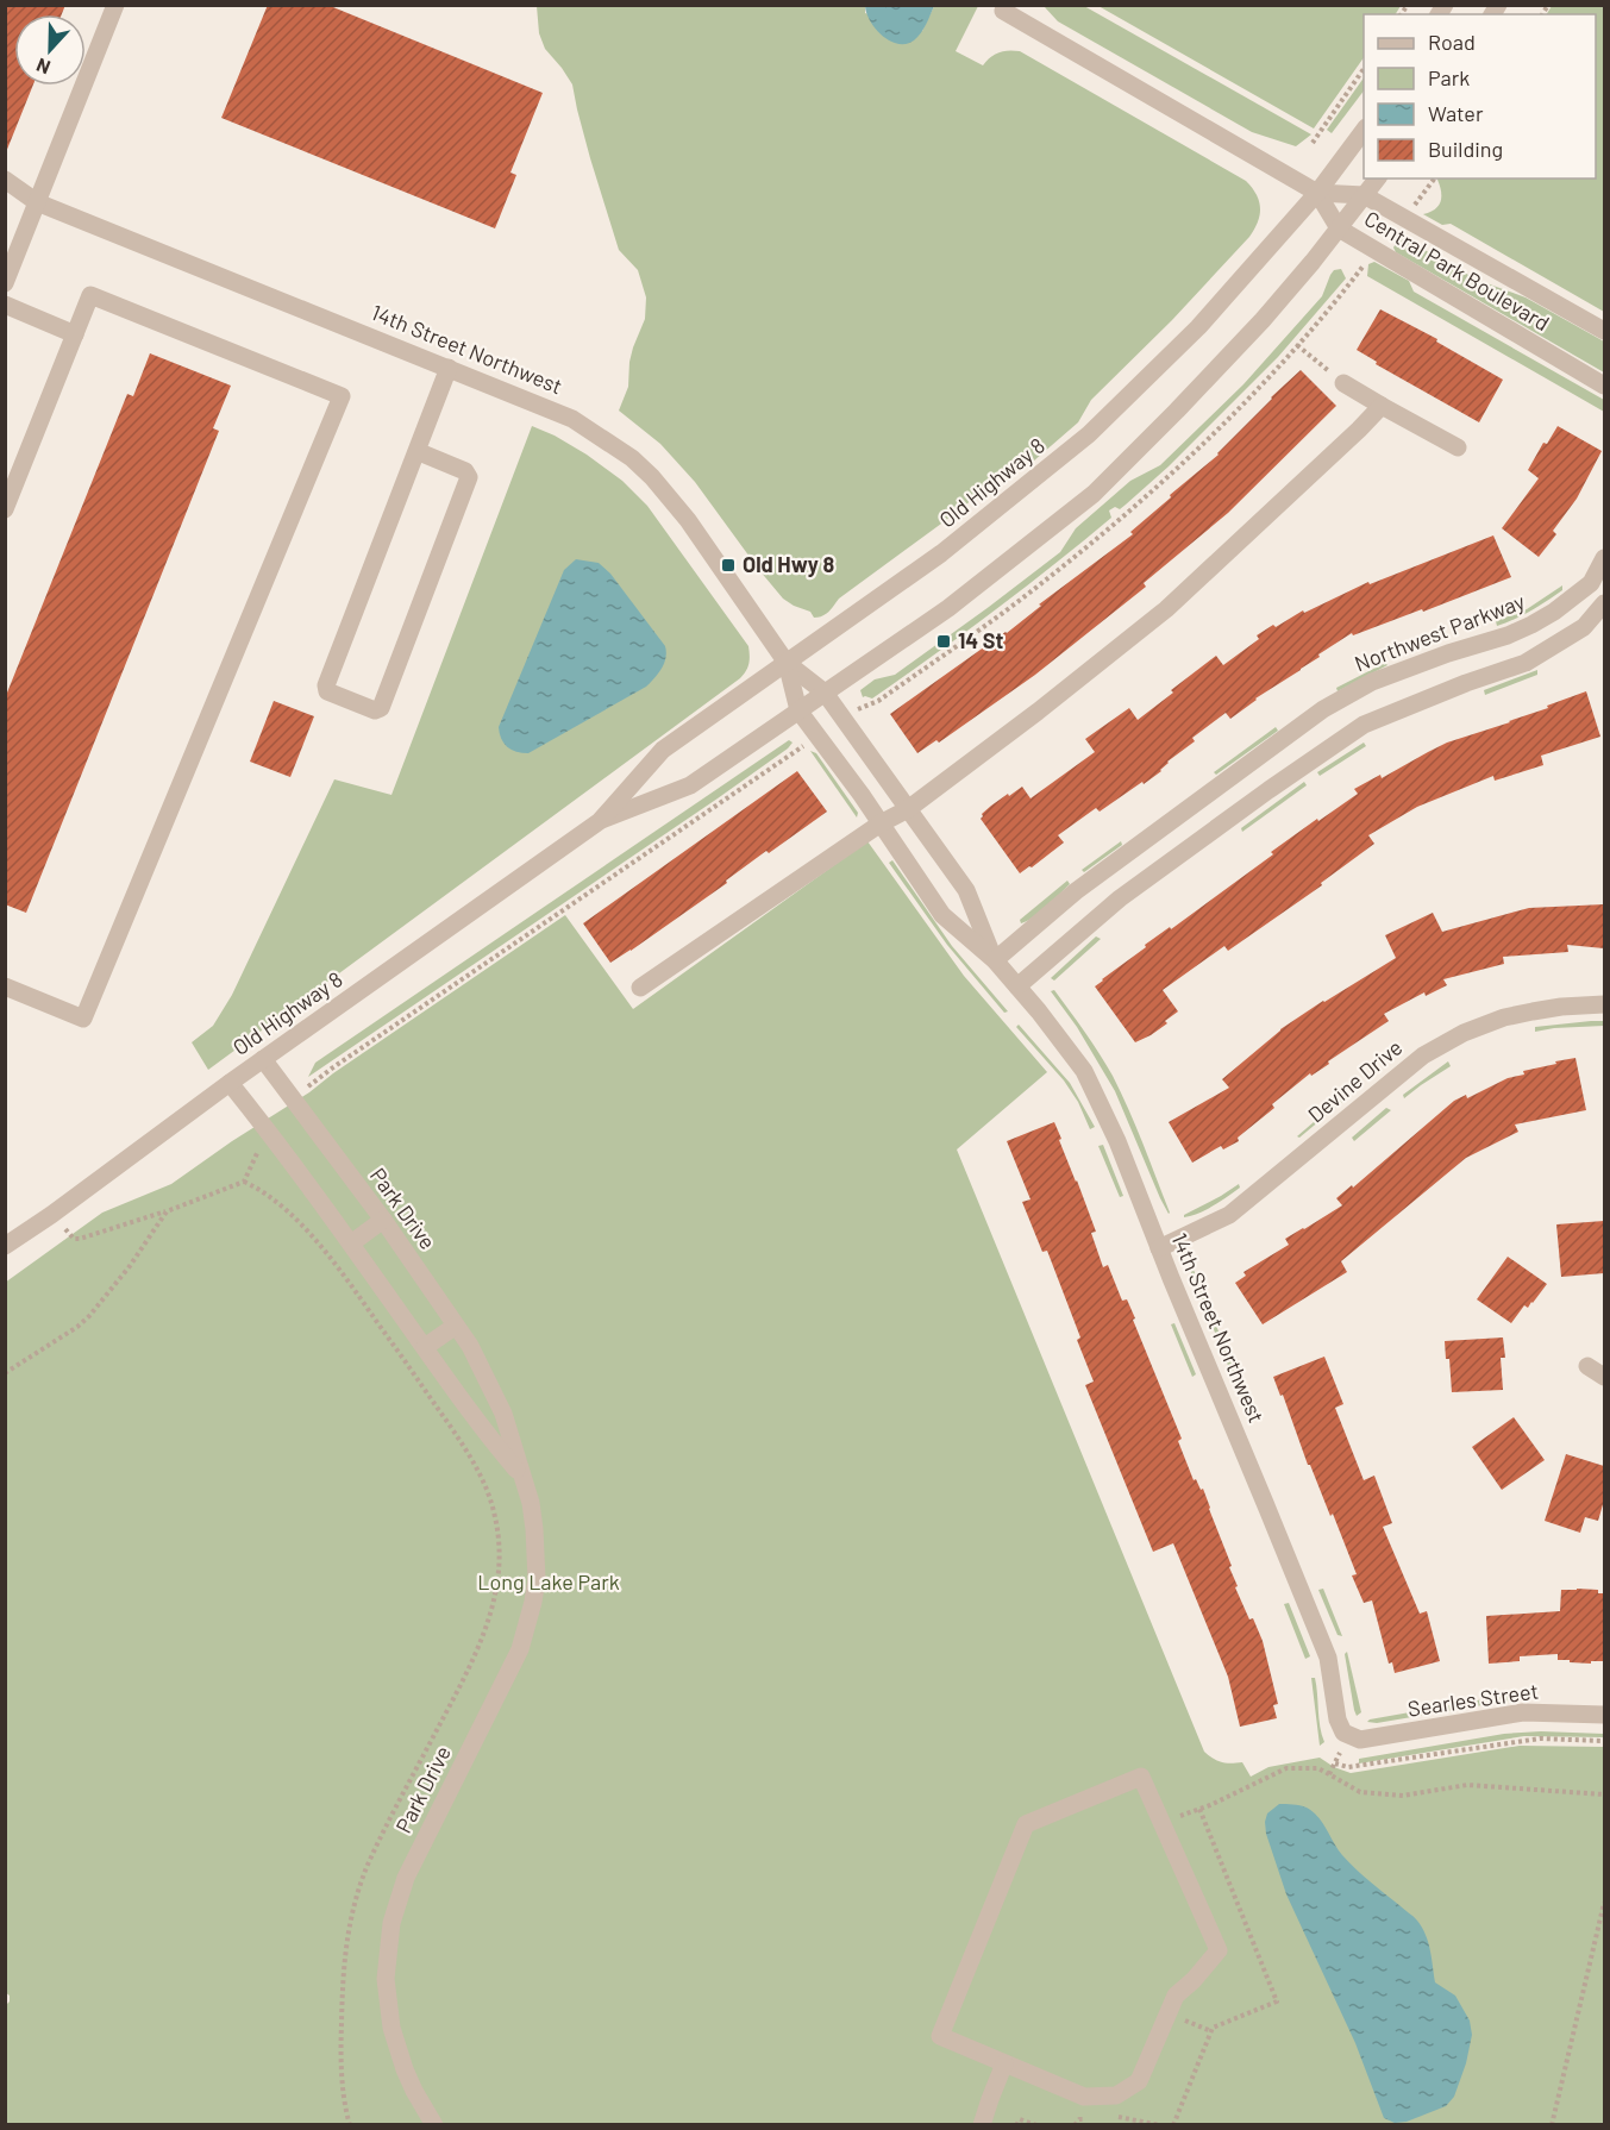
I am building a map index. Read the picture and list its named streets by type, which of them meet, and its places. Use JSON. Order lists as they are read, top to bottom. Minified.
{"streets":{"street":["Central Park Boulevard","14th Street Northwest","Old Highway 8","Northwest Parkway","Devine Drive","Park Drive","Searles Street"]},"crossings":[["Central Park Boulevard","Old Highway 8"],["14th Street Northwest","Old Highway 8"],["14th Street Northwest","Northwest Parkway"],["14th Street Northwest","Devine Drive"],["14th Street Northwest","Searles Street"],["Old Highway 8","Park Drive"]],"parks":["Long Lake Park"],"places":{"transit":["Old Hwy 8","14 St"]},"legend":["Road","Park","Water","Building"],"north":"bottom"}
